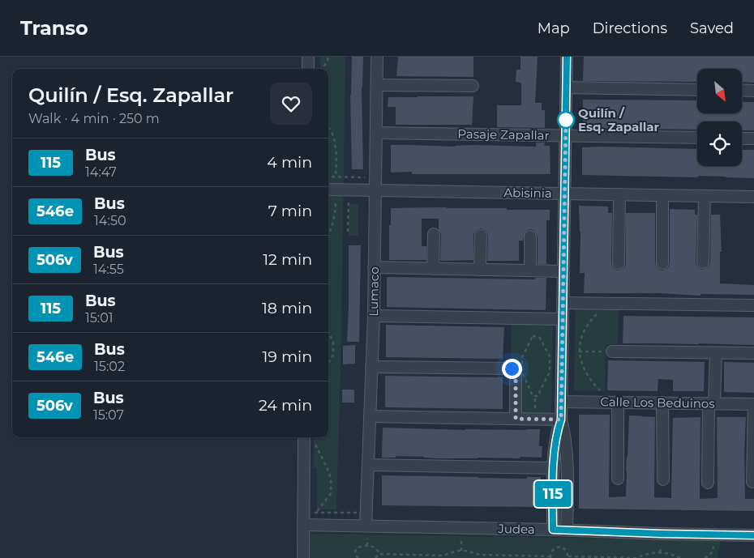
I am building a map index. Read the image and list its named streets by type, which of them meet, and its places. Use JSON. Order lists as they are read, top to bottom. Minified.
{"streets":{"street":["Pasaje Zapallar","Abisinia","Lumaco","Calle Los Beduinos","Judea"]},"crossings":[["Pasaje Zapallar","Lumaco"],["Abisinia","Lumaco"],["Lumaco","Judea"]],"places":["Quilín / Esq. Zapallar"],"lines":["bus line 115"],"north":"bottom right","page":{"header":"Transo","nav":["Map","Directions","Saved"],"on_map":"115","heading":["Quilín / Esq. Zapallar","Walk · 4 min · 250 m"],"list":[{"mark":"115","name":"Bus","note":"14:47","value":"4 min"},{"mark":"546e","name":"Bus","note":"14:50","value":"7 min"},{"mark":"506v","name":"Bus","note":"14:55","value":"12 min"},{"mark":"115","name":"Bus","note":"15:01","value":"18 min"},{"mark":"546e","name":"Bus","note":"15:02","value":"19 min"},{"mark":"506v","name":"Bus","note":"15:07","value":"24 min"}]}}
